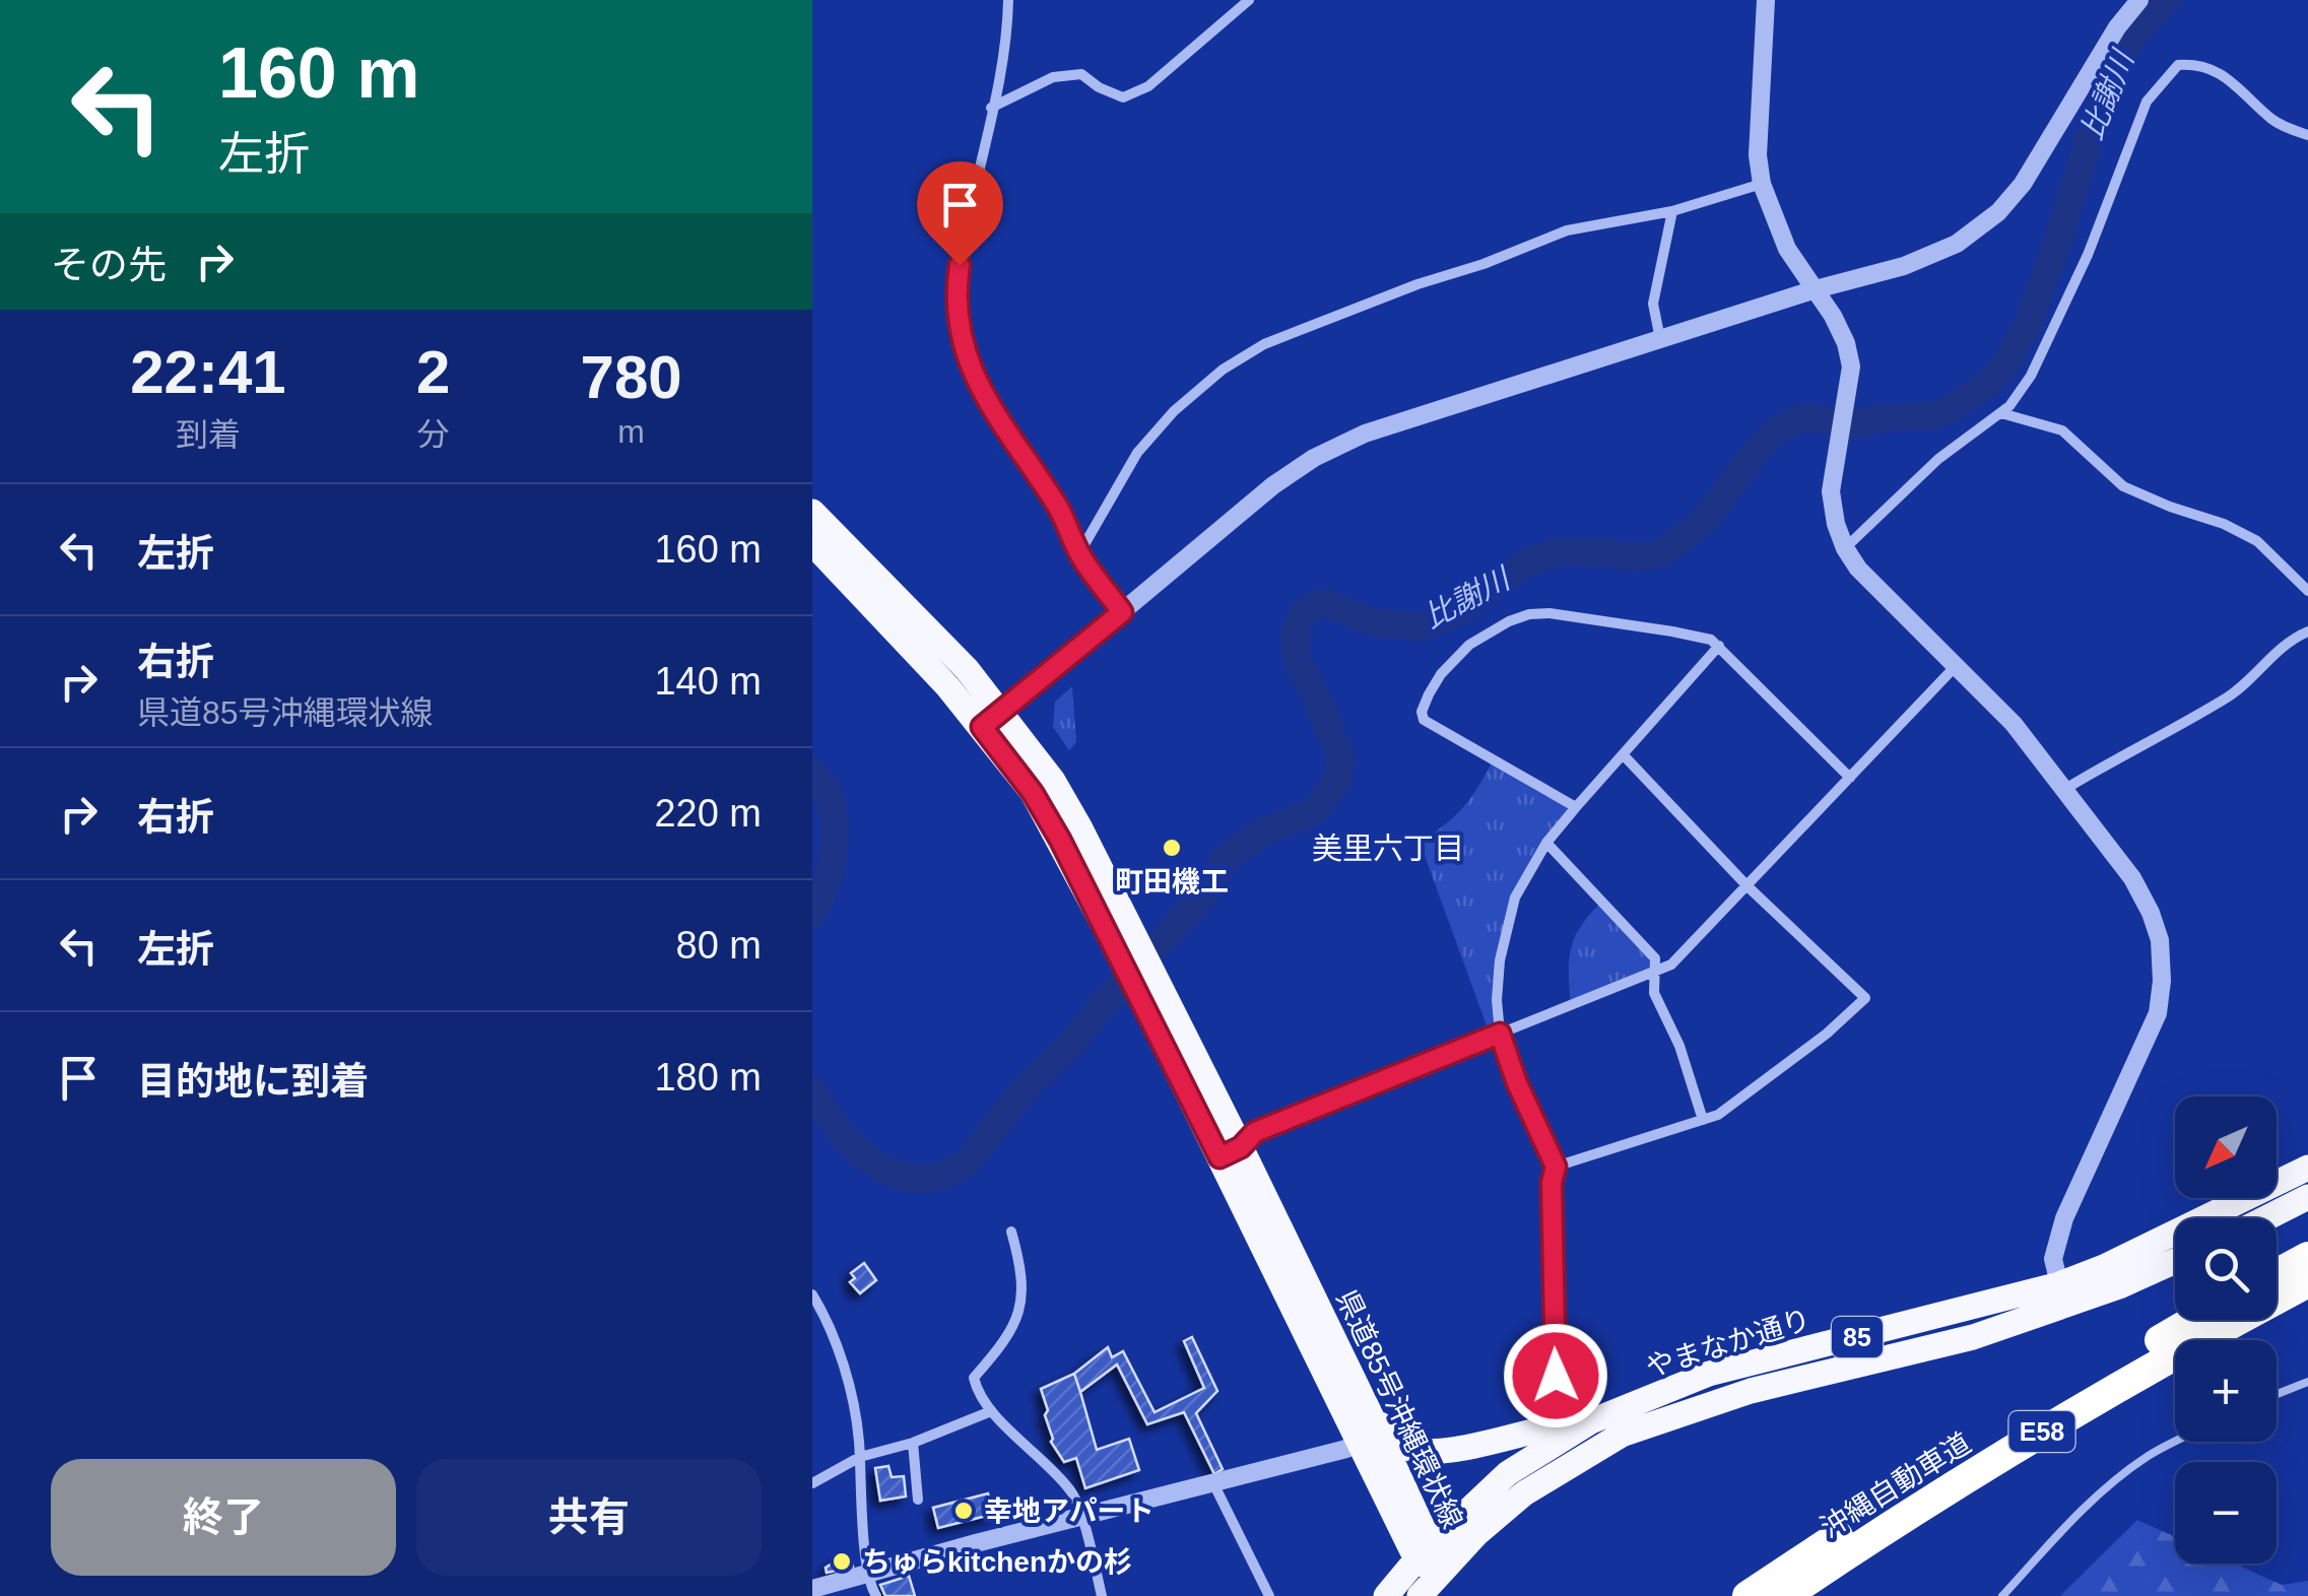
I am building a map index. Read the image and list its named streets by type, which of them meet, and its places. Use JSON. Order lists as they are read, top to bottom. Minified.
{"streets":{"highway":["E58","沖縄自動車道"],"main road":["85","やまなか通り","県道85号沖縄環状線"]},"crossings":[["やまなか通り","県道85号沖縄環状線"]],"districts":["美里六丁目"],"water":["比謝川"],"places":["町田機工","幸地アパート","ちゅらkitchenかの杉"],"north":"bottom left","page":{"turn":["160 m","左折"],"then":"その先","eta":["22:41","到着","2","分","780","m"],"list":[{"name":"左折","value":"160 m"},{"name":"右折","note":"県道85号沖縄環状線","value":"140 m"},{"name":"右折","value":"220 m"},{"name":"左折","value":"80 m"},{"name":"目的地に到着","value":"180 m"}],"map_buttons":["+","−"],"buttons":["終了","共有"]}}
